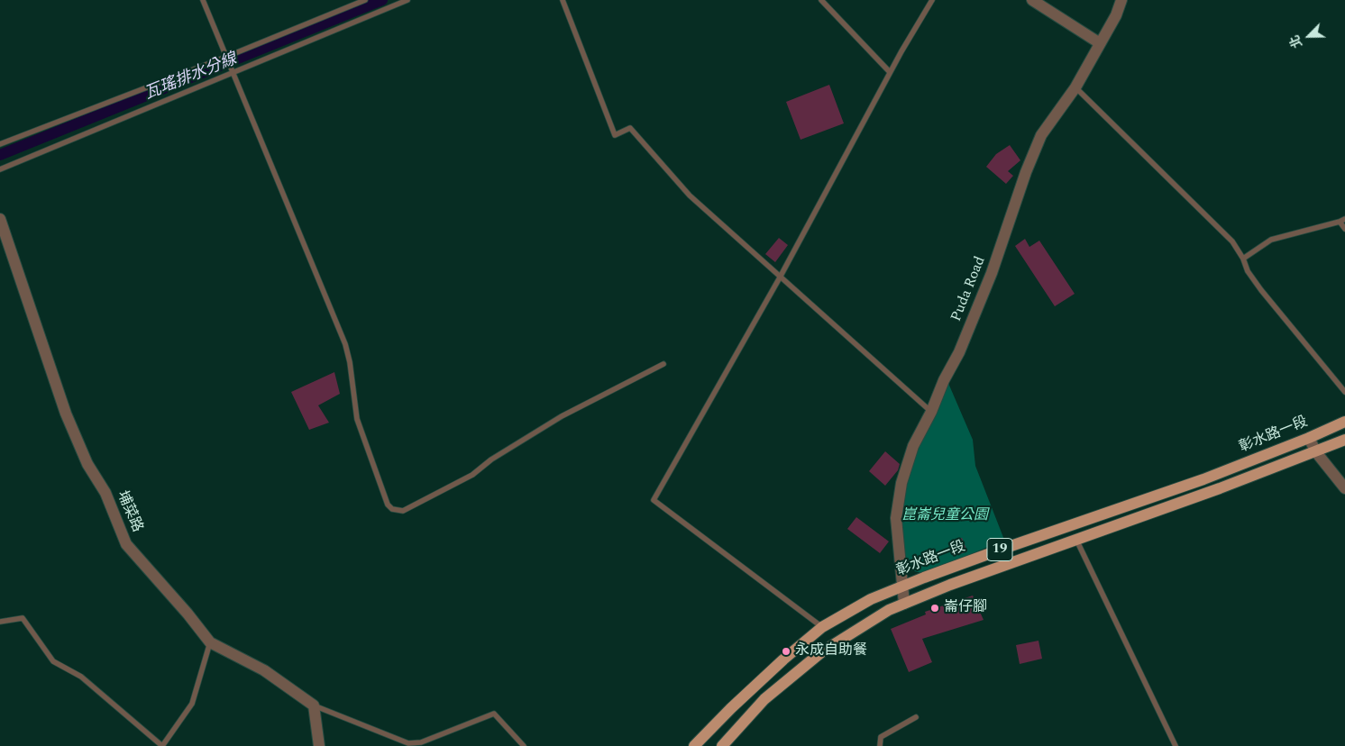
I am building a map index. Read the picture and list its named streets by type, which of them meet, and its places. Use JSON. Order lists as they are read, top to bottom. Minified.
{"streets":{"main road":["彰水路一段","19"],"street":["Puda Road","埔菜路"]},"crossings":[["Puda Road","彰水路一段"]],"water":["瓦瑤排水分線"],"parks":["崑崙兒童公園"],"places":["崙仔腳","永成自助餐"],"north":"bottom left"}
